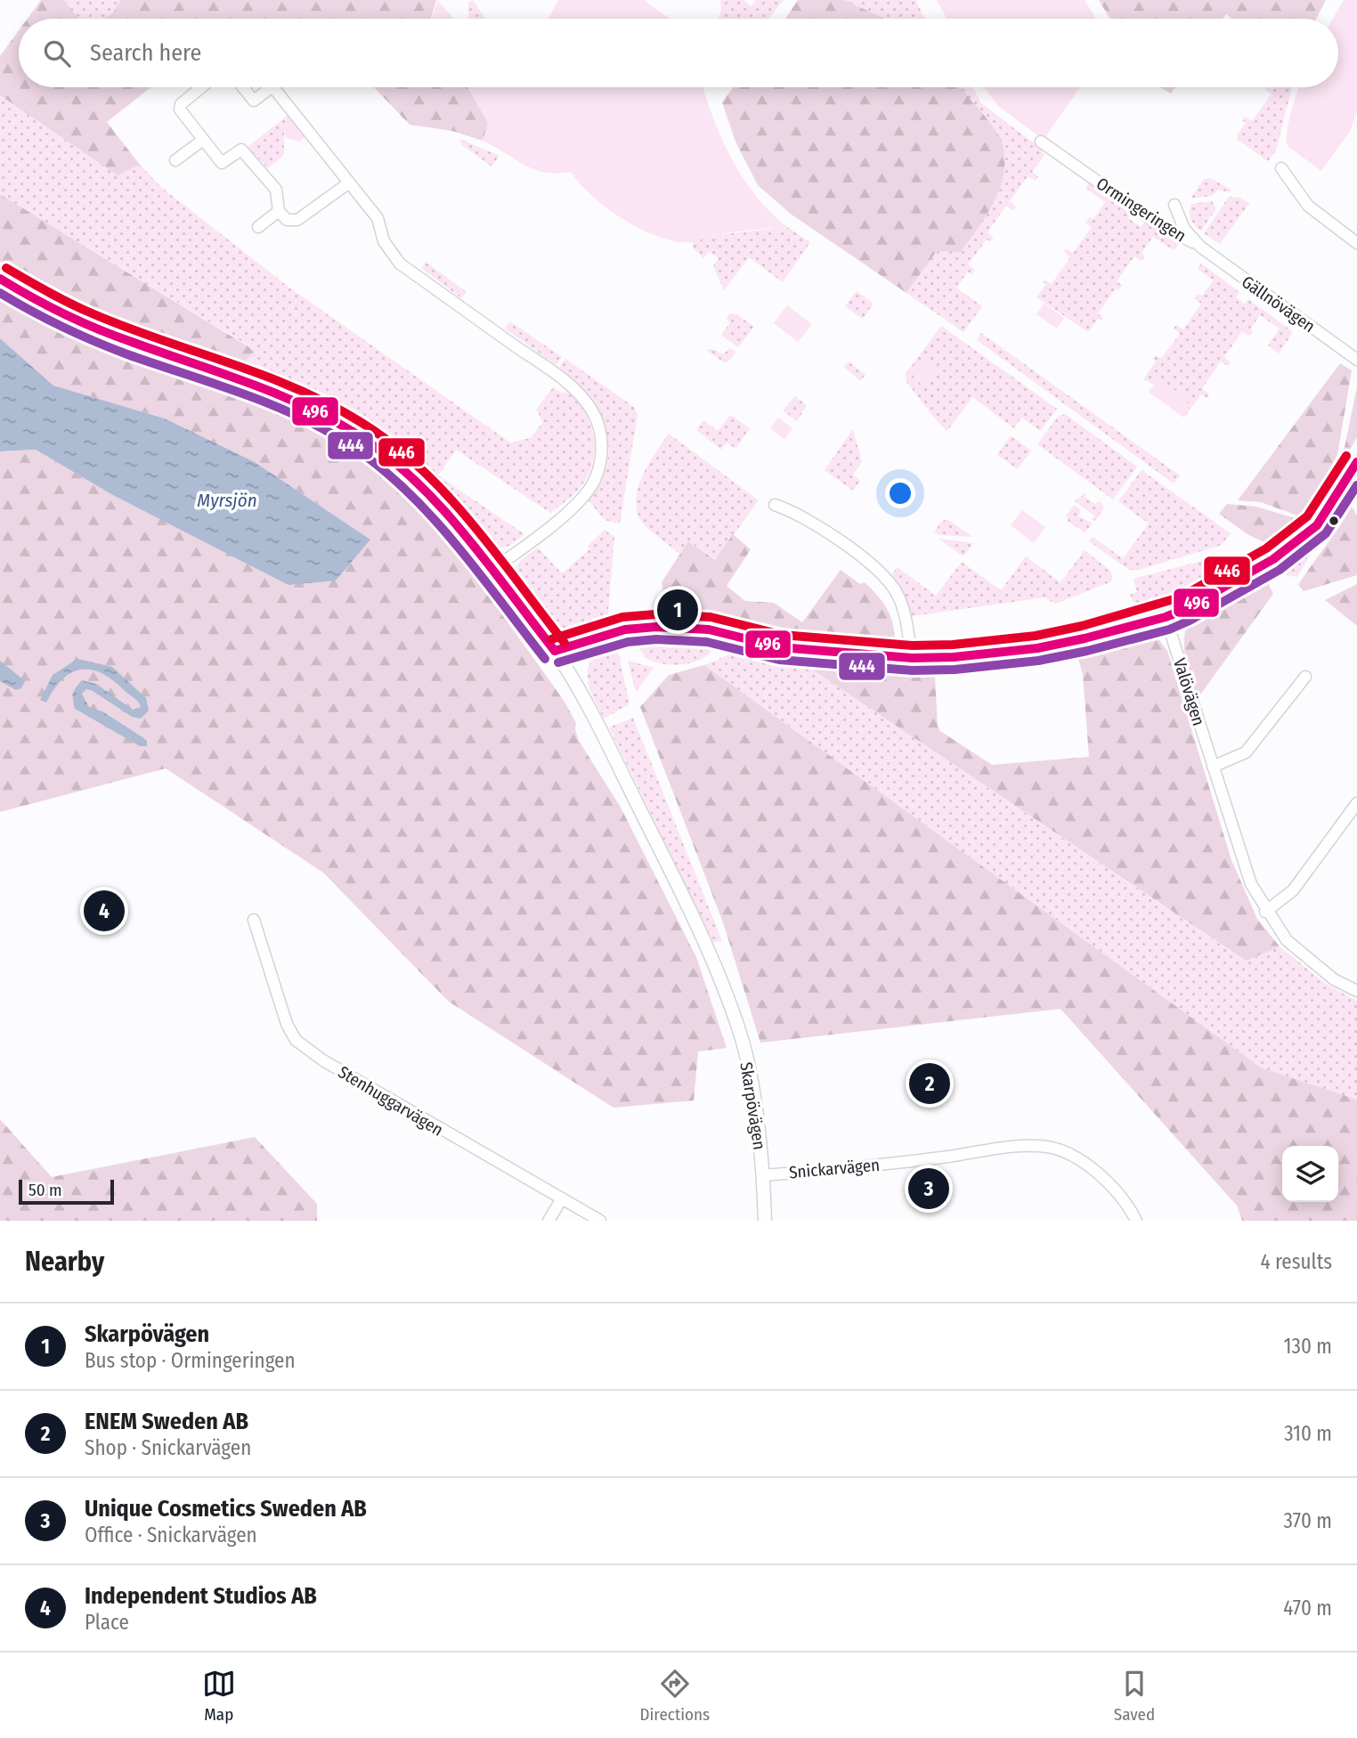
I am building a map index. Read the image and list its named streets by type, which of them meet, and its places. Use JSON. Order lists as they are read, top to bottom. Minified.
{"streets":{"street":["Ormingeringen","Gällnövägen","Valövägen","Stenhuggarvägen","Skarpövägen","Snickarvägen"]},"crossings":[["Ormingeringen","Gällnövägen"],["Skarpövägen","Snickarvägen"]],"water":["Myrsjön"],"lines":["transit line 446","transit line 496","transit line 444"],"scale_bar":"50 m","page":{"search":"Search here","pins":["1","4","2","3"],"scale":"50 m","heading":["Nearby","4 results"],"list":[{"mark":"1","name":"Skarpövägen","note":"Bus stop · Ormingeringen","value":"130 m"},{"mark":"2","name":"ENEM Sweden AB","note":"Shop · Snickarvägen","value":"310 m"},{"mark":"3","name":"Unique Cosmetics Sweden AB","note":"Office · Snickarvägen","value":"370 m"},{"mark":"4","name":"Independent Studios AB","note":"Place","value":"470 m"}],"nav":["Map","Directions","Saved"]}}
